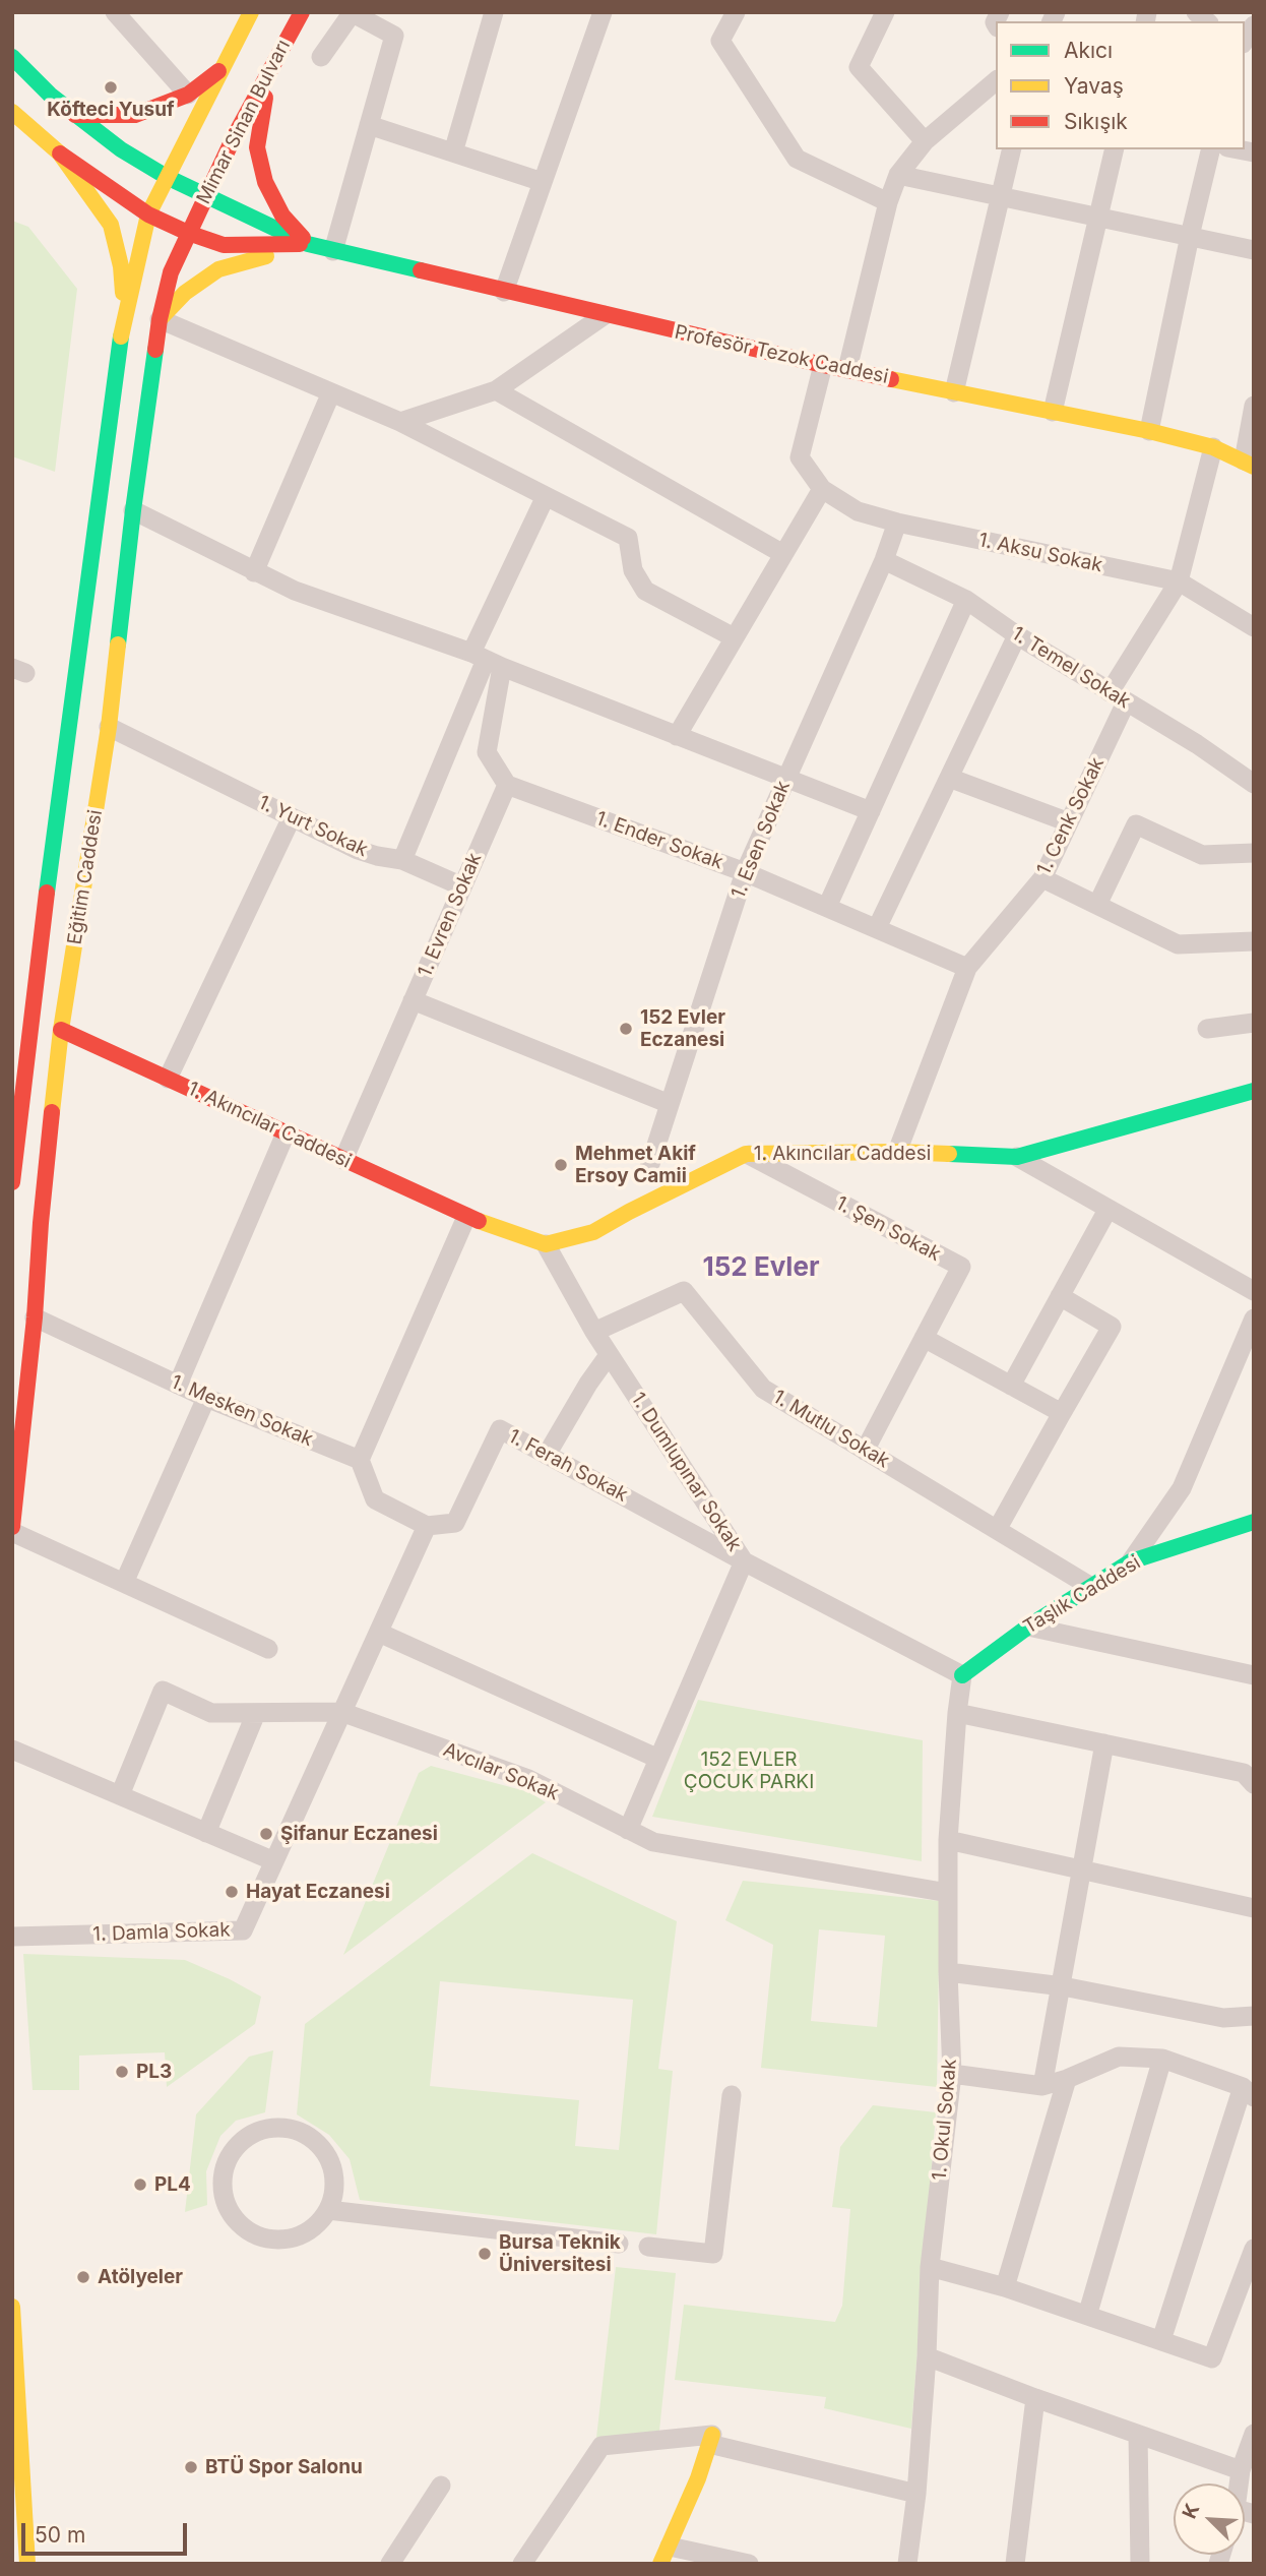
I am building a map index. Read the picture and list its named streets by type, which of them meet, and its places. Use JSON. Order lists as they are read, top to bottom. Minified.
{"streets":{"main road":["Mimar Sinan Bulvarı","Profesör Tezok Caddesi","Eğitim Caddesi","1. Akıncılar Caddesi","Taşlık Caddesi"],"street":["1. Aksu Sokak","1. Temel Sokak","1. Cenk Sokak","1. Yurt Sokak","1. Esen Sokak","1. Ender Sokak","1. Evren Sokak","1. Şen Sokak","1. Mesken Sokak","1. Mutlu Sokak","1. Ferah Sokak","1. Dumlupınar Sokak","Avcılar Sokak","1. Damla Sokak","1. Okul Sokak"]},"crossings":[["Mimar Sinan Bulvarı","Eğitim Caddesi"],["Profesör Tezok Caddesi","1. Cenk Sokak"],["1. Aksu Sokak","1. Cenk Sokak"],["1. Aksu Sokak","1. Esen Sokak"],["1. Temel Sokak","1. Cenk Sokak"],["1. Temel Sokak","1. Esen Sokak"],["1. Cenk Sokak","1. Ender Sokak"],["1. Cenk Sokak","1. Akıncılar Caddesi"],["1. Yurt Sokak","Eğitim Caddesi"],["1. Yurt Sokak","1. Evren Sokak"],["1. Esen Sokak","1. Ender Sokak"],["1. Ender Sokak","1. Evren Sokak"],["Eğitim Caddesi","1. Akıncılar Caddesi"],["Eğitim Caddesi","1. Mesken Sokak"],["1. Evren Sokak","1. Akıncılar Caddesi"],["1. Akıncılar Caddesi","1. Şen Sokak"],["1. Akıncılar Caddesi","1. Dumlupınar Sokak"],["1. Şen Sokak","1. Mutlu Sokak"],["1. Mutlu Sokak","1. Dumlupınar Sokak"],["1. Mutlu Sokak","Taşlık Caddesi"],["1. Ferah Sokak","1. Dumlupınar Sokak"],["1. Dumlupınar Sokak","Taşlık Caddesi"],["1. Dumlupınar Sokak","1. Okul Sokak"],["Taşlık Caddesi","1. Okul Sokak"],["Avcılar Sokak","1. Damla Sokak"],["Avcılar Sokak","1. Okul Sokak"]],"districts":["152 Evler"],"parks":["152 EVLER ÇOCUK PARKI"],"places":["Köfteci Yusuf","152 Evler Eczanesi","Mehmet Akif Ersoy Camii","Şifanur Eczanesi","Hayat Eczanesi","PL3","PL4","Bursa Teknik Üniversitesi","Atölyeler","BTÜ Spor Salonu"],"legend":["Akıcı","Yavaş","Sıkışık"],"scale_bar":"50 m","north":"top left"}
